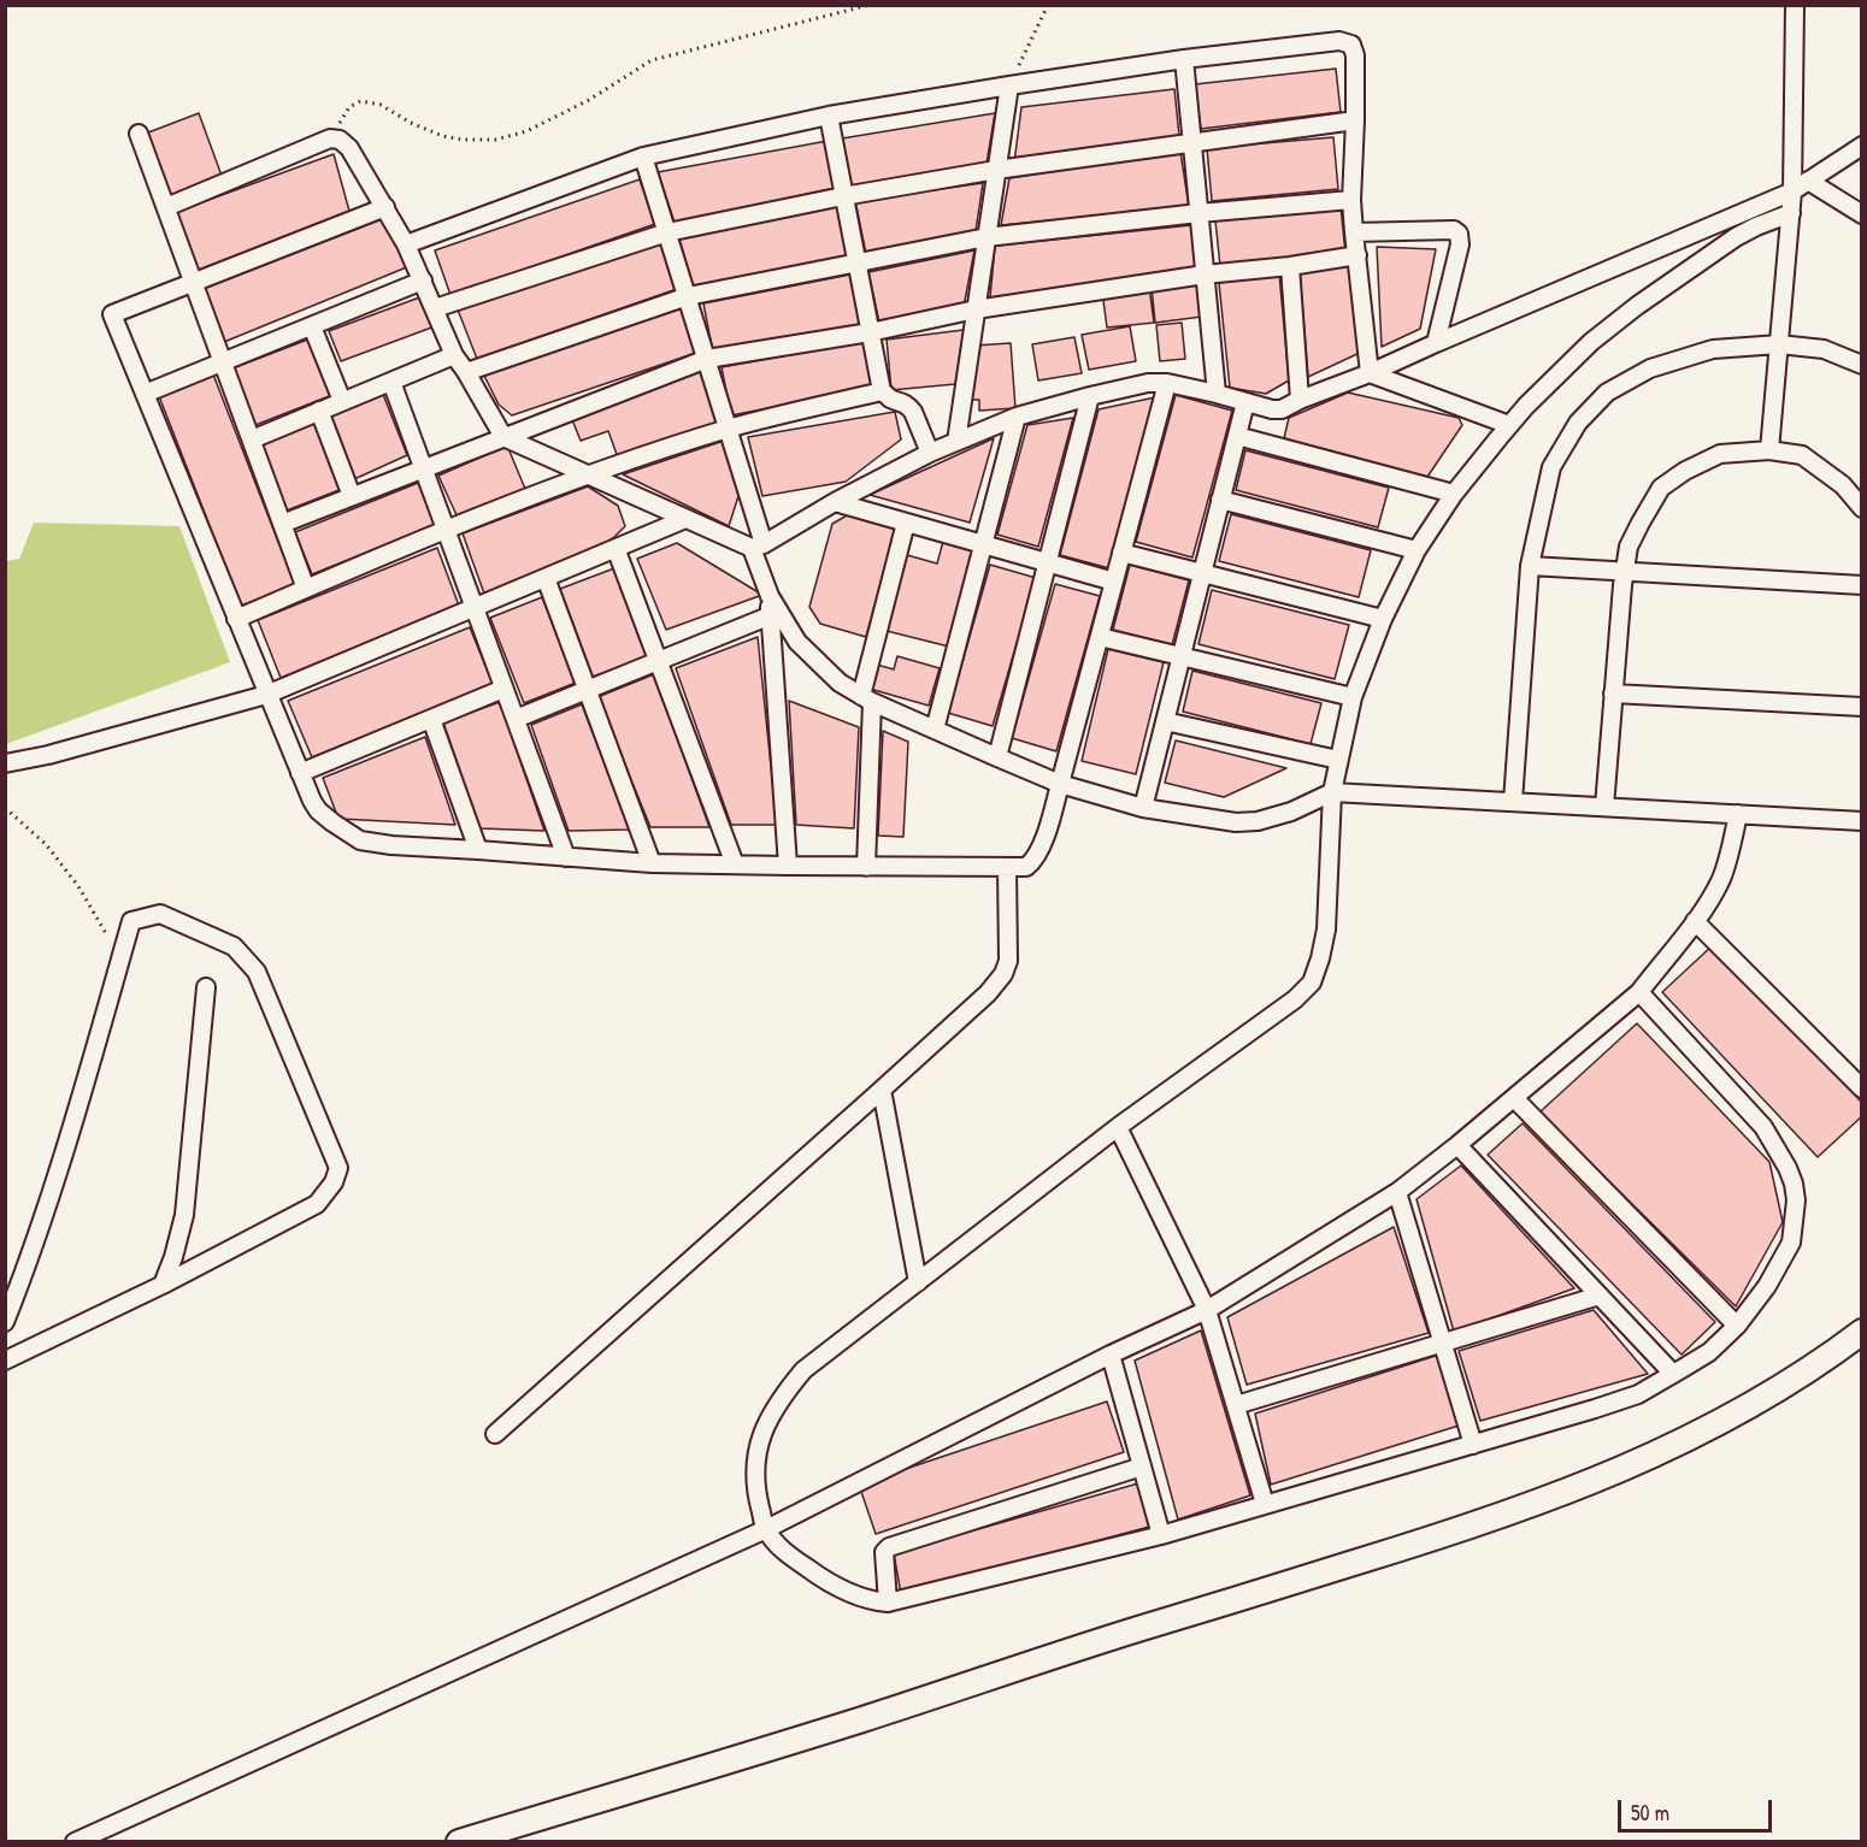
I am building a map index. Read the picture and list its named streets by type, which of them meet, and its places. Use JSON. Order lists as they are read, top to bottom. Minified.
{"scale_bar":"50 m"}
